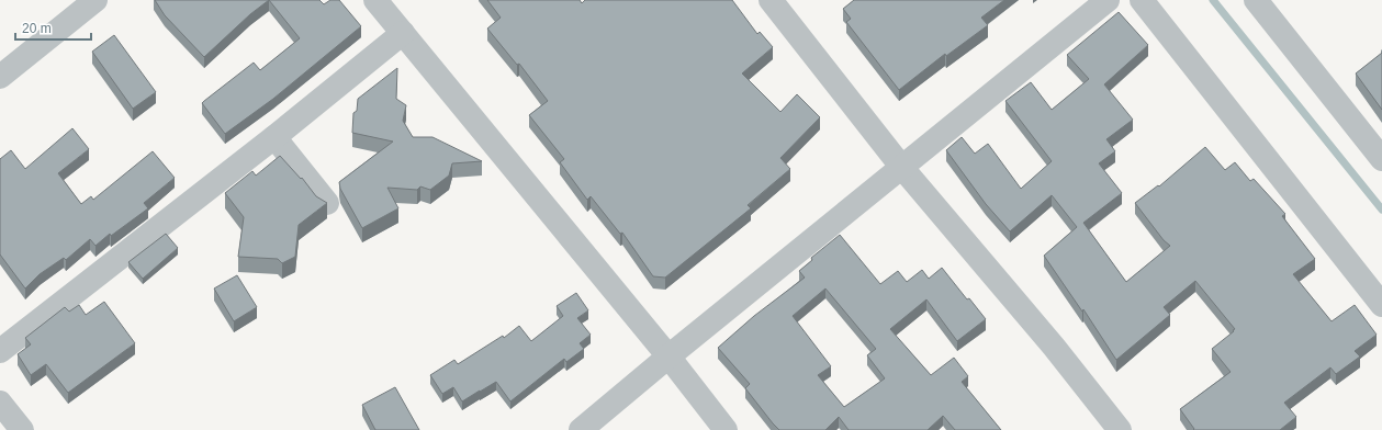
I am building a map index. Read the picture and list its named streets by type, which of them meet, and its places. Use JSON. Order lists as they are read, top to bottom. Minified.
{"scale_bar":"20 m"}
